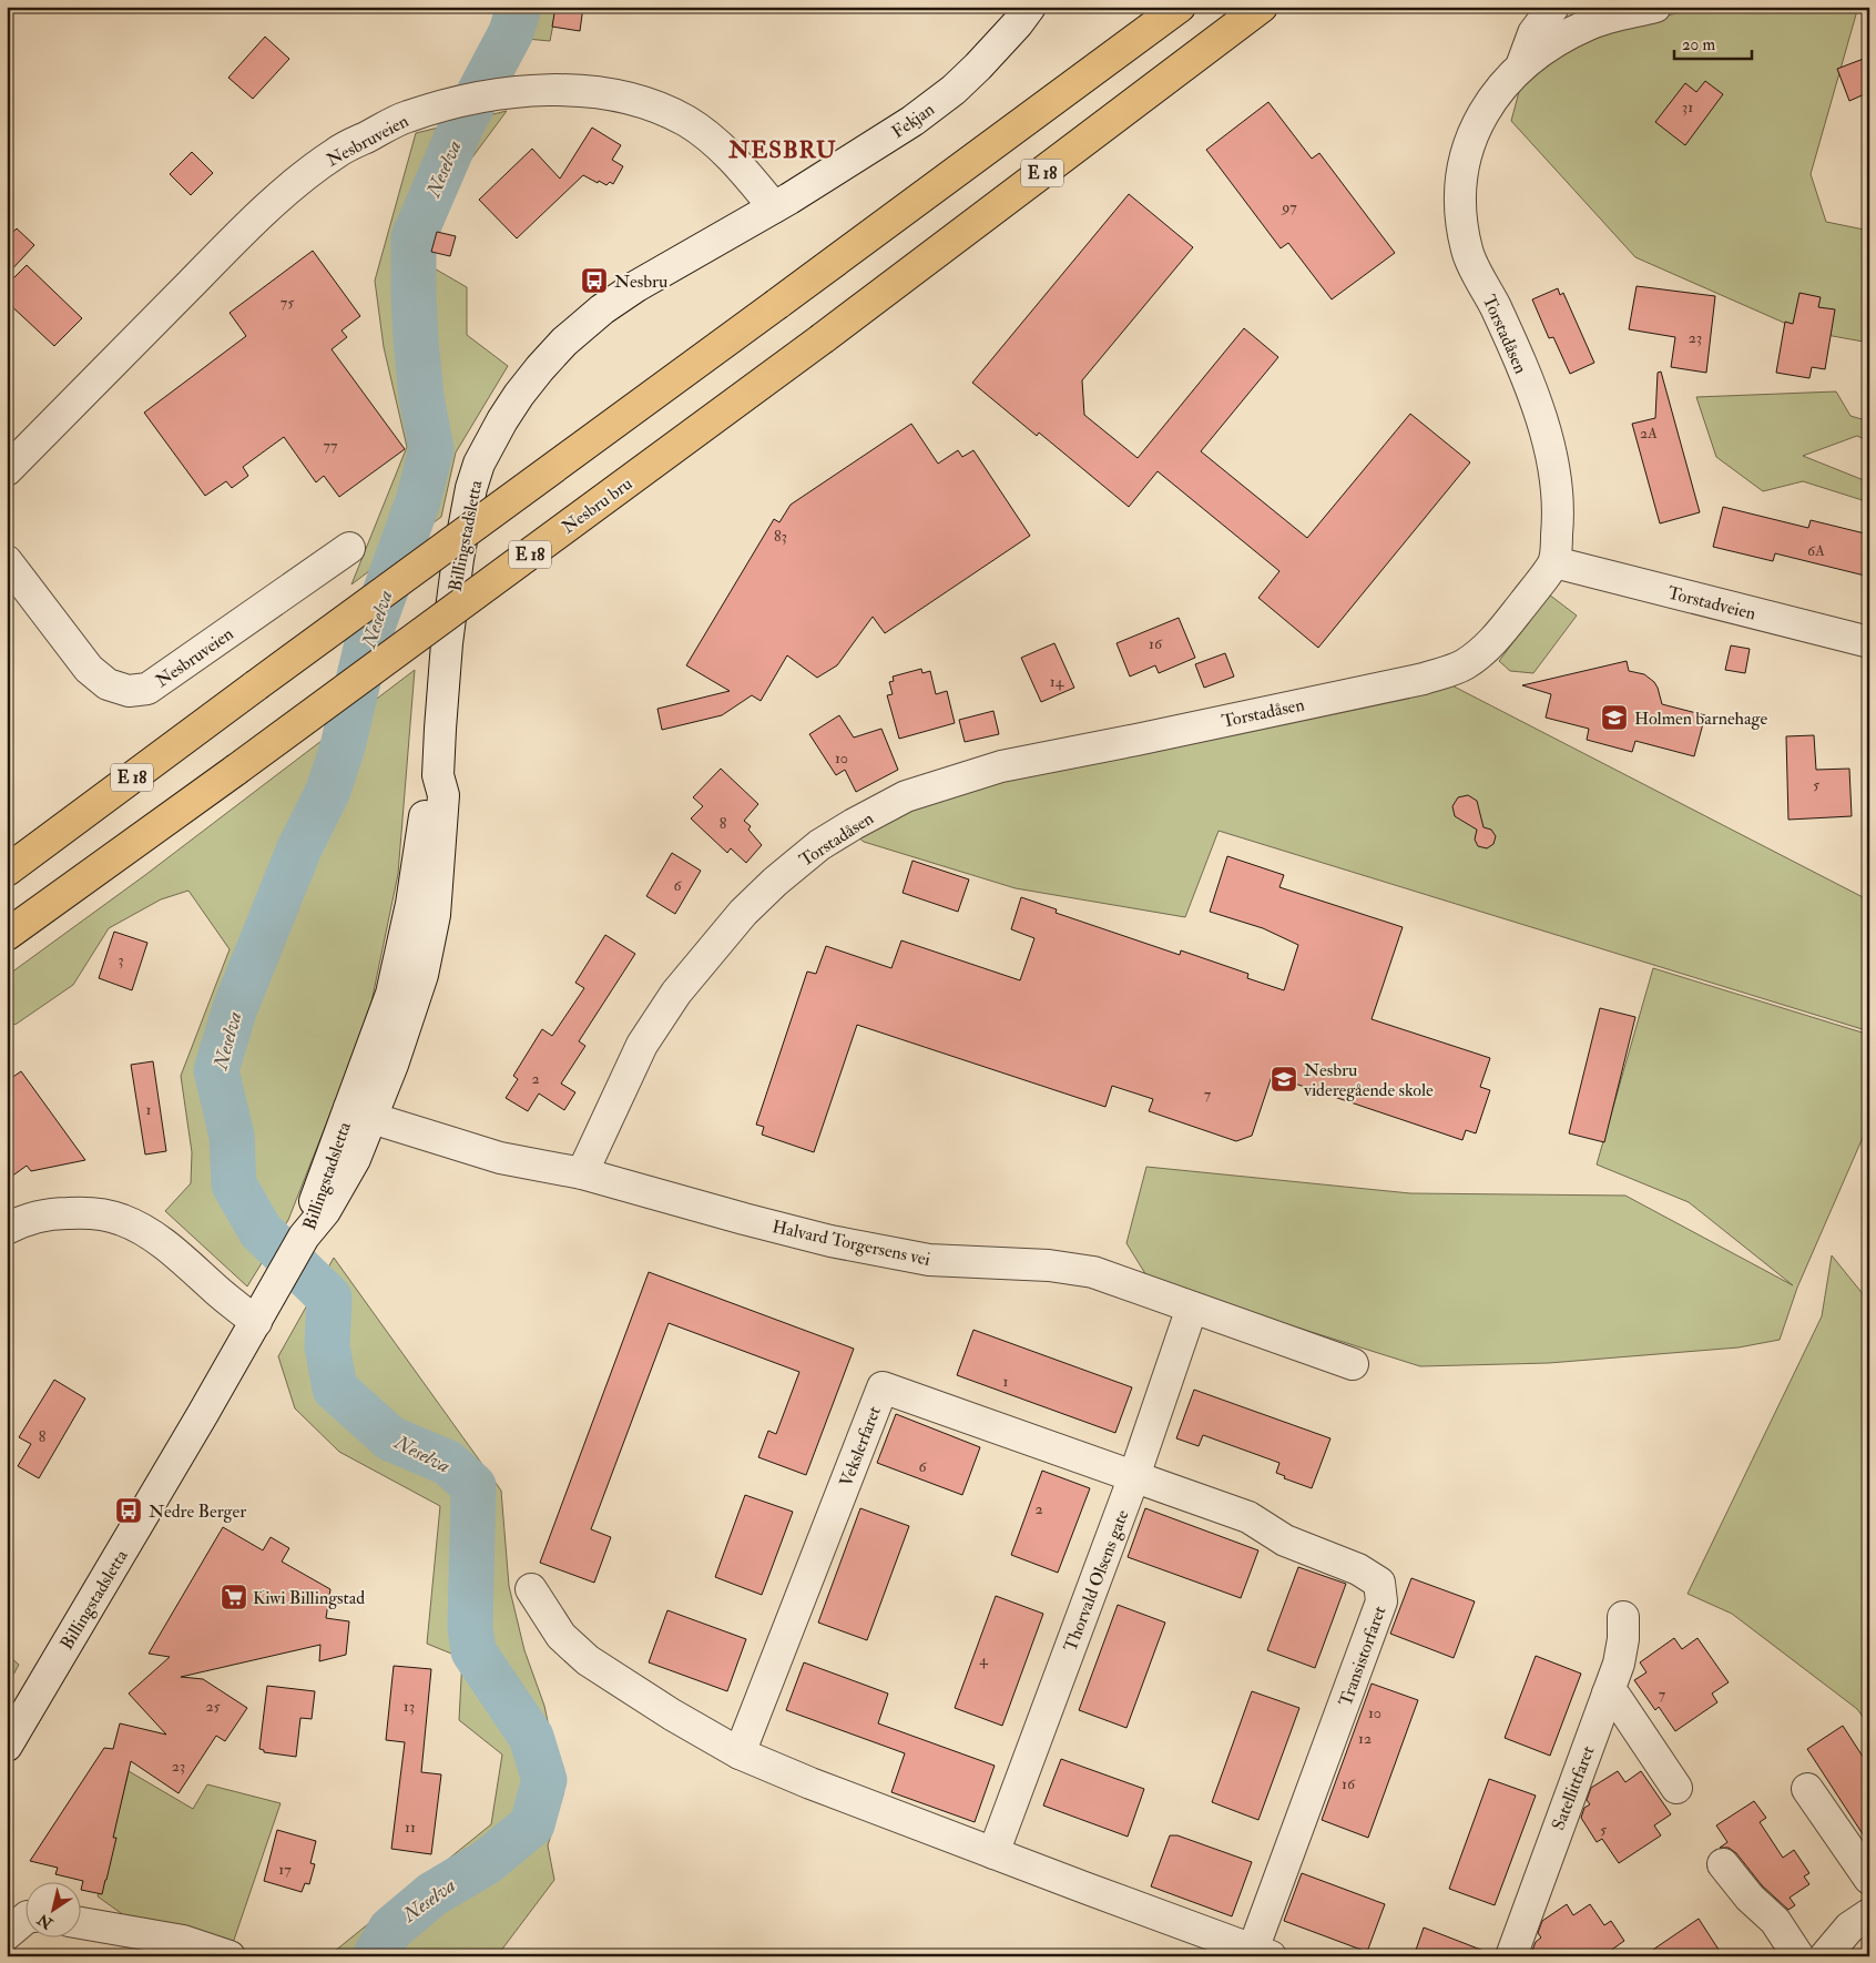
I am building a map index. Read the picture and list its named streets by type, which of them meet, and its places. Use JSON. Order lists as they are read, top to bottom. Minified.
{"streets":{"highway":["E 18","Nesbru bru"],"street":["Fekjan","Nesbruveien","Torstadåsen","Billingstadsletta","Torstadveien","Halvard Torgersens vei","Vekslerfaret","Thorvald Olsens gate","Transistorfaret","Satellittfaret"]},"crossings":[["Fekjan","Nesbruveien"],["Fekjan","Billingstadsletta"],["Nesbruveien","Billingstadsletta"],["Torstadåsen","Torstadveien"],["Torstadåsen","Halvard Torgersens vei"],["Billingstadsletta","Halvard Torgersens vei"],["Halvard Torgersens vei","Thorvald Olsens gate"],["Vekslerfaret","Thorvald Olsens gate"],["Vekslerfaret","Transistorfaret"],["Thorvald Olsens gate","Transistorfaret"]],"districts":["NESBRU"],"water":["Neselva"],"places":{"bus stop":["Nesbru","Nedre Berger"],"school or university":["Holmen barnehage","Nesbru videregående skole"],"supermarket":["Kiwi Billingstad"]},"house_numbers":["31","97","75","23","2A","77","83","6A","16","14","10","5","8","6","3","2","7","1","1","8","6","2","4","7","25","13","10","12","23","16","11","5","17"],"scale_bar":"20 m","north":"bottom left"}
